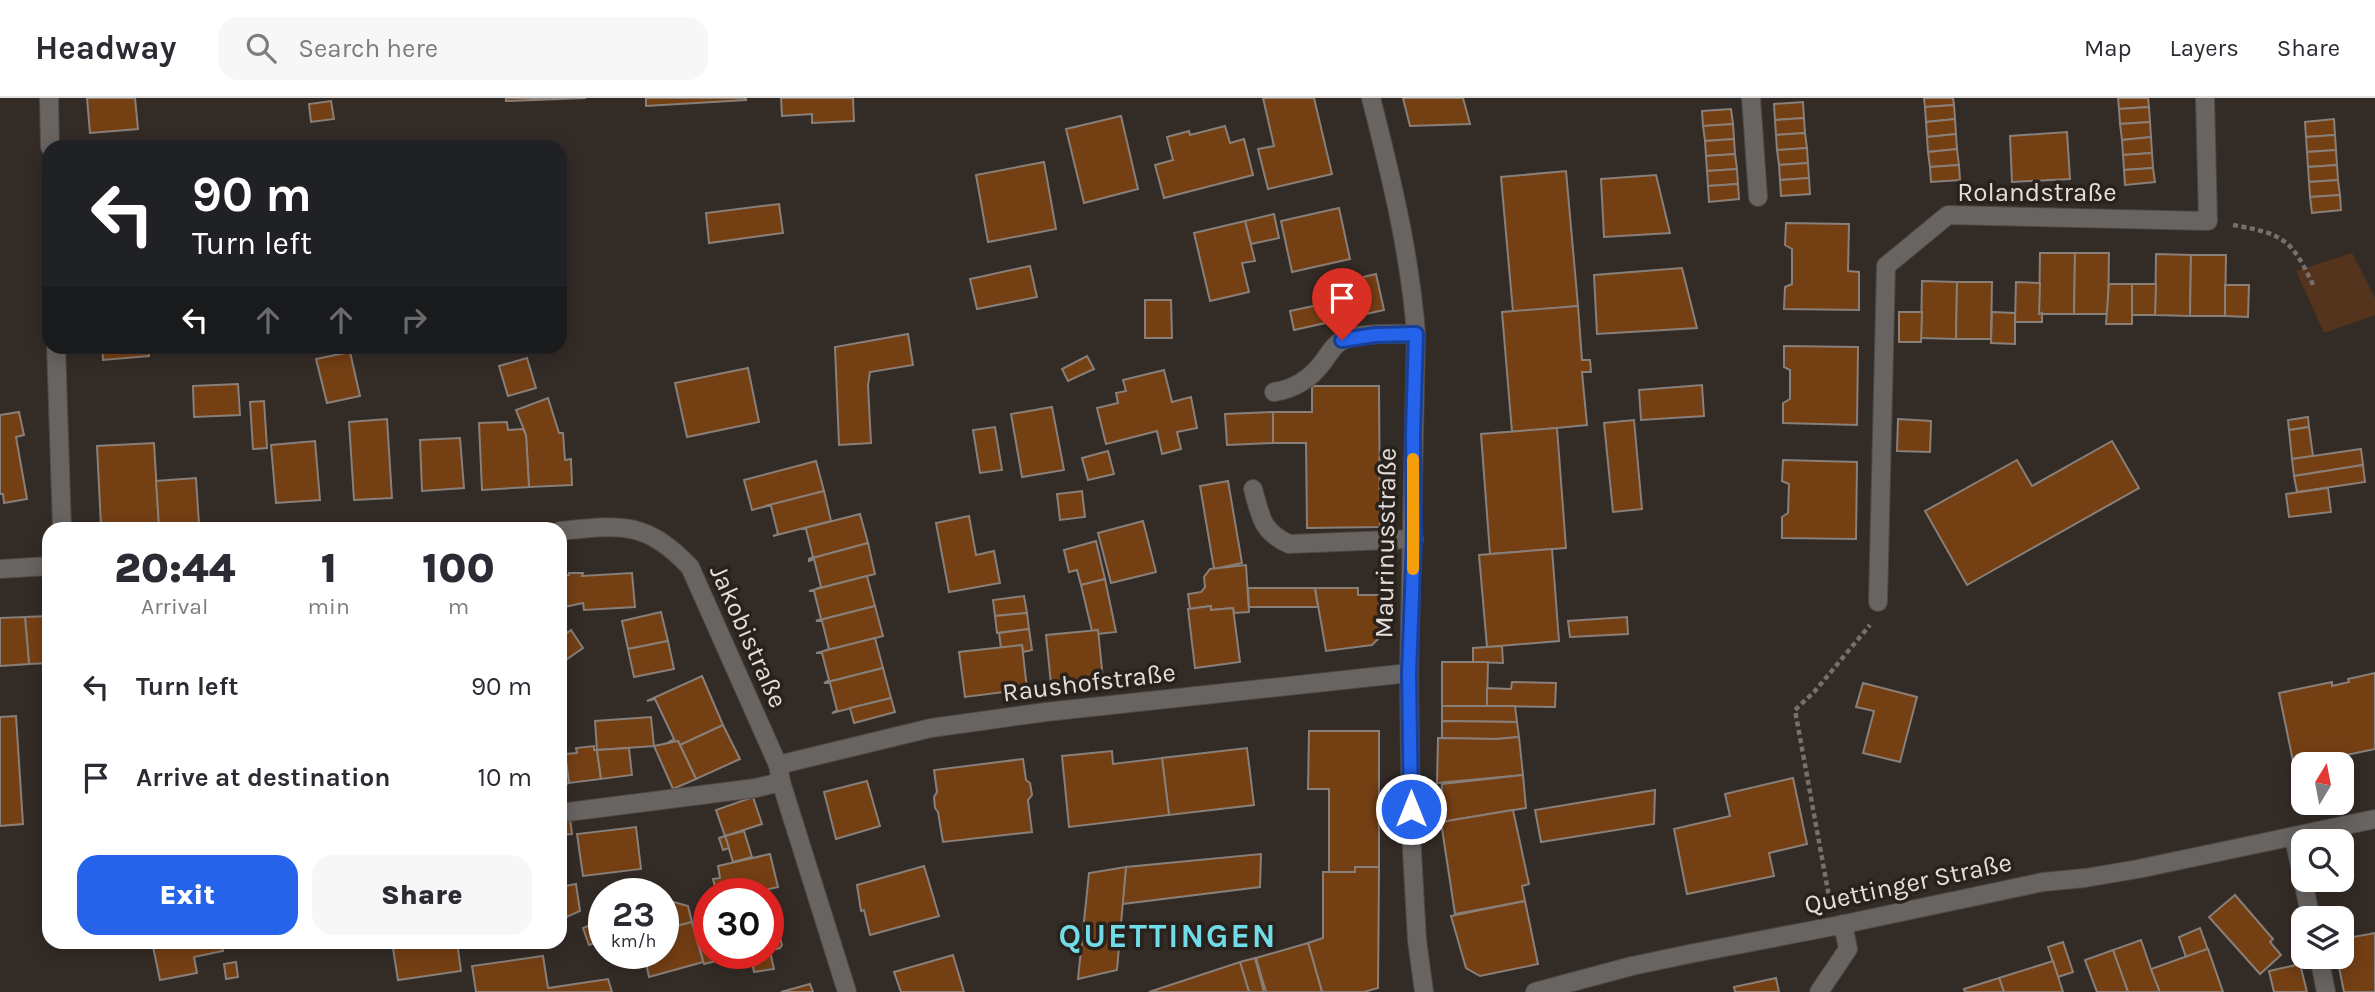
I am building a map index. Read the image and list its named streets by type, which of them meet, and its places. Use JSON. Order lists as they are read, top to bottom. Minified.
{"streets":{"street":["Rolandstraße","Maurinusstraße","Jakobistraße","Raushofstraße","Quettinger Straße"]},"crossings":[["Maurinusstraße","Raushofstraße"],["Jakobistraße","Raushofstraße"]],"districts":["QUETTINGEN"],"north":"top","page":{"header":"Headway","search":"Search here","nav":["Map","Layers","Share"],"turn":["90 m","Turn left"],"eta":["20:44","Arrival","1","min","100","m"],"list":[{"name":"Turn left","value":"90 m"},{"name":"Arrive at destination","value":"10 m"}],"buttons":["Exit","Share"],"speed":"23 km/h","limit":"30"}}
